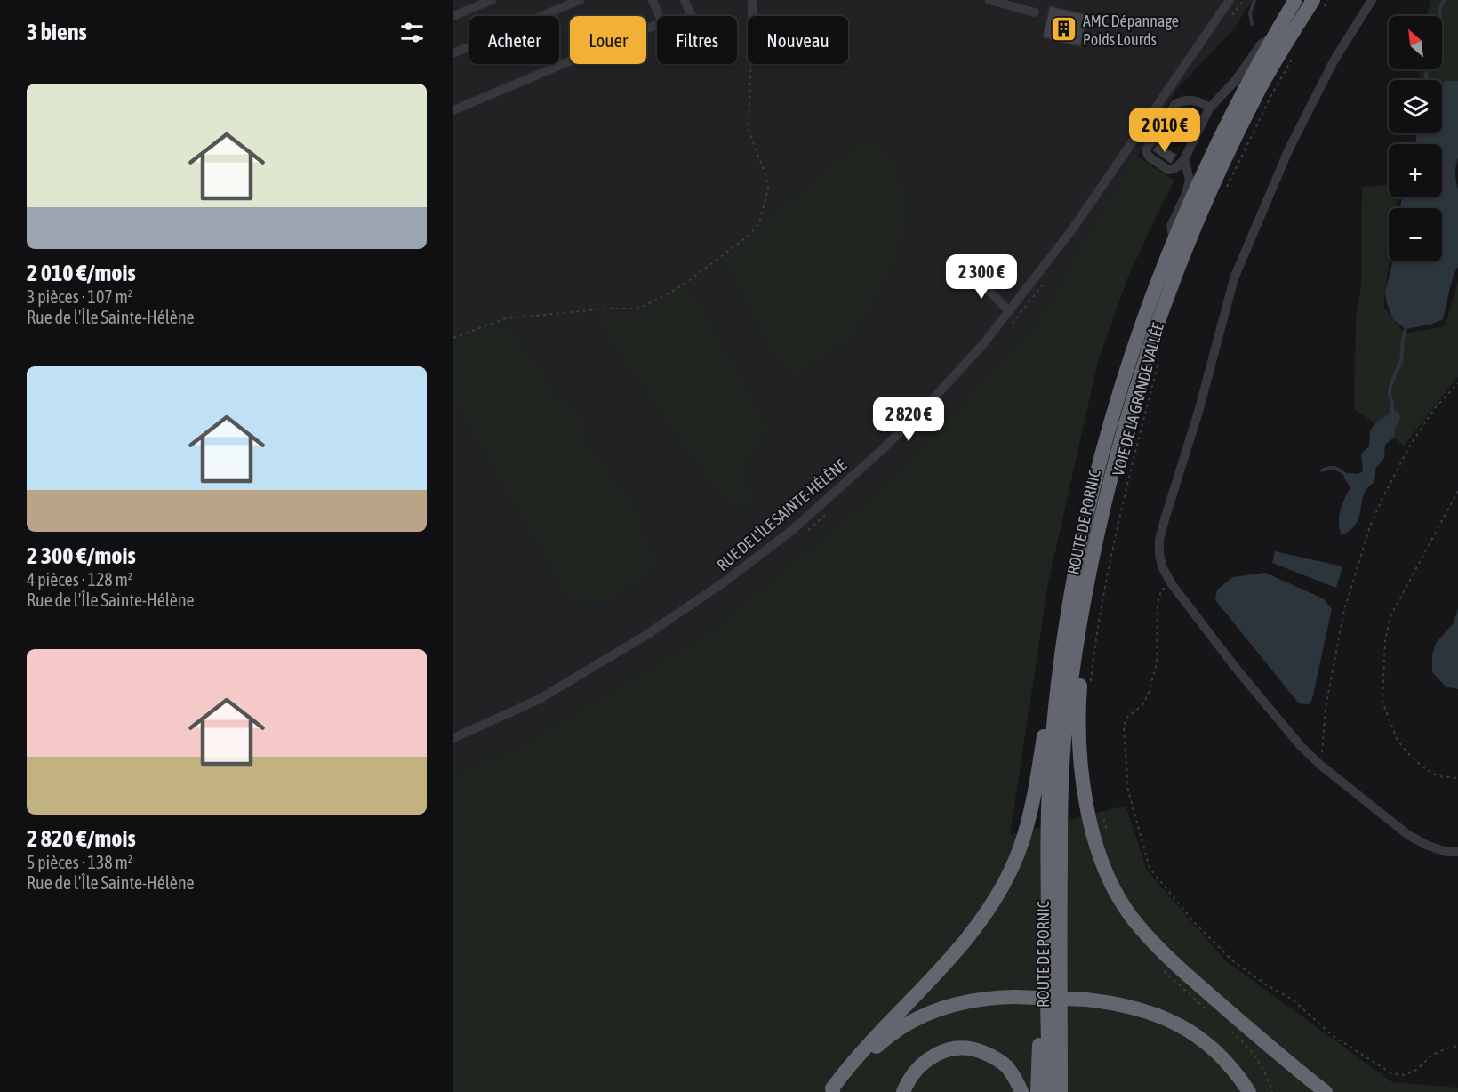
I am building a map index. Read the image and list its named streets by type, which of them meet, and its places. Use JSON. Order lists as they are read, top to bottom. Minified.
{"streets":{"highway":["ROUTE DE PORNIC"],"street":["RUE DE L'ÎLE SAINTE-HÉLÈNE"],"path":["VOIE DE LA GRANDE VALLÉE"]},"places":{"building":["AMC Dépannage Poids Lourds"]},"north":"top left","page":{"heading":"3 biens","map_buttons":["+","−"],"chip":["Acheter","Louer","Filtres","Nouveau"],"list":[{"name":"2 010 €/mois","note":"3 pièces · 107 m² · Rue de l'Île Sainte-Hélène"},{"name":"2 300 €/mois","note":"4 pièces · 128 m² · Rue de l'Île Sainte-Hélène"},{"name":"2 820 €/mois","note":"5 pièces · 138 m² · Rue de l'Île Sainte-Hélène"}],"price":["2 010 €","2 300 €","2 820 €"]}}
